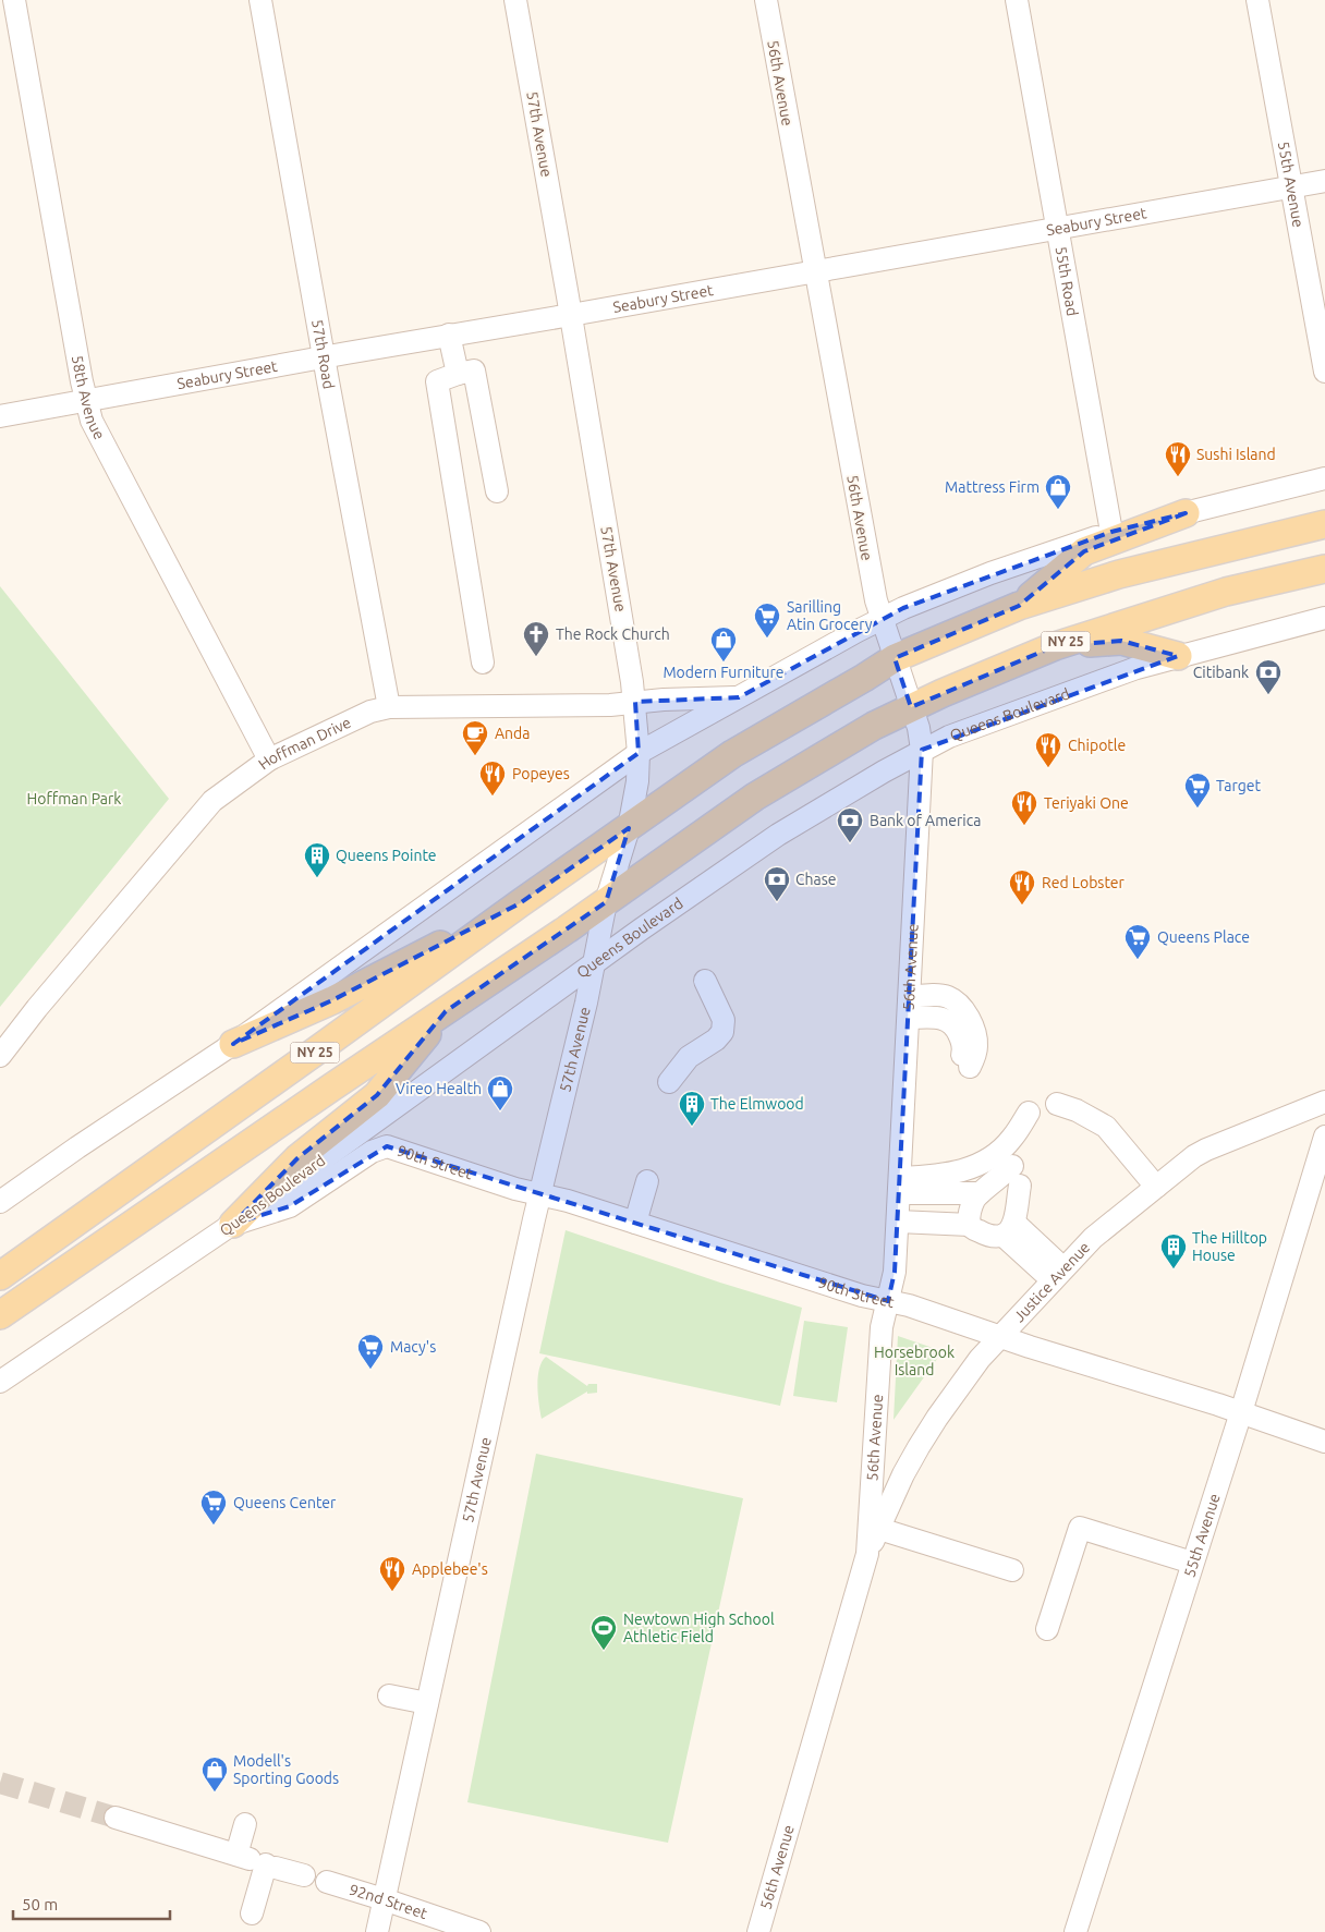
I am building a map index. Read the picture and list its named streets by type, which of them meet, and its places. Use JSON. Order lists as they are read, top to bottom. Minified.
{"streets":{"main road":["NY 25"],"street":["56th Avenue","57th Avenue","55th Avenue","Seabury Street","55th Road","57th Road","58th Avenue","Queens Boulevard","Hoffman Drive","90th Street","Justice Avenue","92nd Street"]},"crossings":[["56th Avenue","Seabury Street"],["56th Avenue","NY 25"],["56th Avenue","Queens Boulevard"],["56th Avenue","90th Street"],["56th Avenue","Justice Avenue"],["57th Avenue","Seabury Street"],["57th Avenue","NY 25"],["57th Avenue","Queens Boulevard"],["57th Avenue","Hoffman Drive"],["57th Avenue","90th Street"],["57th Avenue","92nd Street"],["55th Avenue","Seabury Street"],["55th Avenue","90th Street"],["Seabury Street","55th Road"],["Seabury Street","57th Road"],["Seabury Street","58th Avenue"],["57th Road","Hoffman Drive"],["58th Avenue","Hoffman Drive"],["Queens Boulevard","90th Street"],["90th Street","Justice Avenue"]],"parks":["Hoffman Park","Horsebrook Island"],"places":{"restaurant":["Sushi Island","Chipotle","Popeyes","Teriyaki One","Red Lobster","Applebee's"],"shop":["Mattress Firm","Modern Furniture","Vireo Health","Modell's Sporting Goods"],"supermarket":["Sarilling Atin Grocery","Target","Queens Place","Macy's","Queens Center"],"church":["The Rock Church"],"bank":["Citibank","Bank of America","Chase"],"cafe":["Anda"],"building":["Queens Pointe","The Elmwood","The Hilltop House"],"sports":["Newtown High School Athletic Field"]},"scale_bar":"50 m"}
